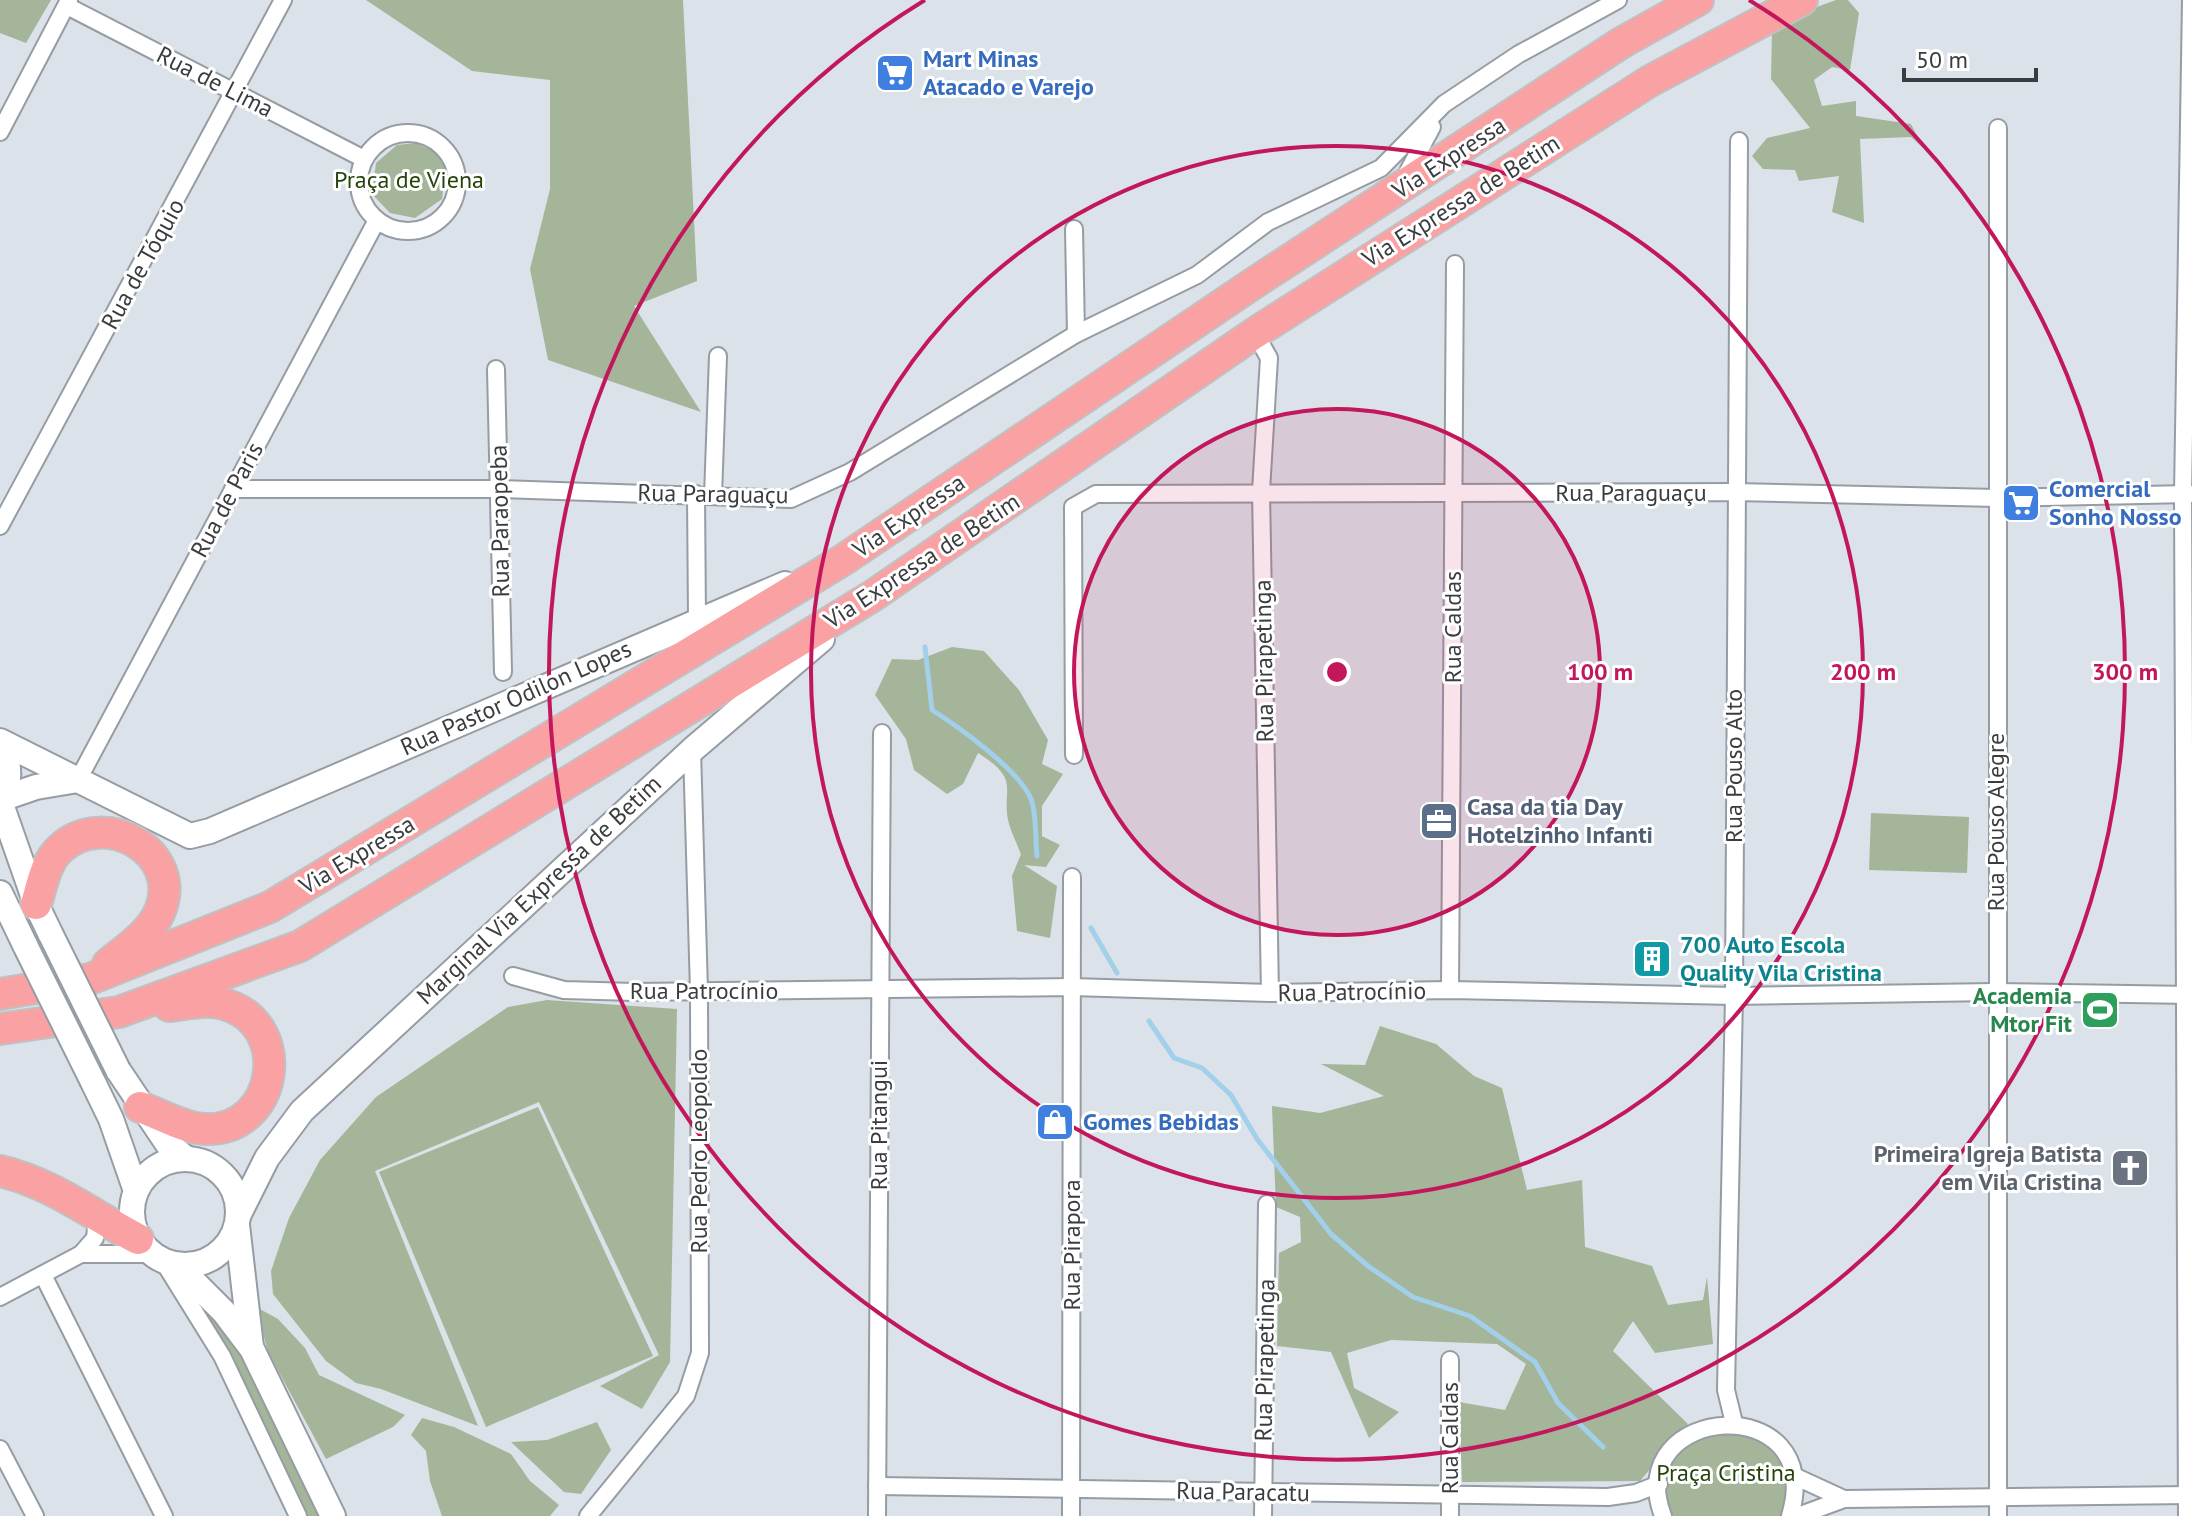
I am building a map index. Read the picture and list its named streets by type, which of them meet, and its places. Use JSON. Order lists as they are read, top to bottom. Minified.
{"streets":{"highway":["Via Expressa","Via Expressa de Betim"],"street":["Rua de Lima","Rua de Tóquio","Rua Paraguaçu","Rua de Paris","Rua Paraopeba","Rua Caldas","Rua Pirapetinga","Rua Pastor Odilon Lopes","Rua Pouso Alto","Rua Pouso Alegre","Marginal Via Expressa de Betim","Rua Patrocínio","Rua Pitangui","Rua Pedro Leopoldo","Rua Pirapora","Rua Paracatu"]},"crossings":[["Rua de Lima","Rua de Tóquio"],["Rua de Lima","Rua de Paris"],["Via Expressa","Rua Pastor Odilon Lopes"],["Via Expressa de Betim","Rua Pirapetinga"],["Via Expressa de Betim","Marginal Via Expressa de Betim"],["Rua Paraguaçu","Rua de Paris"],["Rua Paraguaçu","Rua Paraopeba"],["Rua Paraguaçu","Rua Caldas"],["Rua Paraguaçu","Rua Pirapetinga"],["Rua Paraguaçu","Rua Pouso Alto"],["Rua Paraguaçu","Rua Pouso Alegre"],["Rua de Paris","Rua Pastor Odilon Lopes"],["Rua Caldas","Rua Patrocínio"],["Rua Caldas","Rua Paracatu"],["Rua Pirapetinga","Rua Patrocínio"],["Rua Pirapetinga","Rua Paracatu"],["Rua Pouso Alto","Rua Patrocínio"],["Rua Pouso Alegre","Rua Patrocínio"],["Marginal Via Expressa de Betim","Rua Pedro Leopoldo"],["Rua Patrocínio","Rua Pitangui"],["Rua Patrocínio","Rua Pedro Leopoldo"],["Rua Patrocínio","Rua Pirapora"],["Rua Pitangui","Rua Paracatu"],["Rua Pirapora","Rua Paracatu"]],"parks":["Praça de Viena","Praça Cristina"],"places":{"supermarket":["Mart Minas Atacado e Varejo","Comercial Sonho Nosso"],"office":["Casa da tia Day Hotelzinho Infanti"],"building":["700 Auto Escola Quality Vila Cristina"],"sports":["Academia Mtor Fit"],"shop":["Gomes Bebidas"],"church":["Primeira Igreja Batista em Vila Cristina"]},"scale_bar":"50 m","rings":["100 m","200 m","300 m"]}
